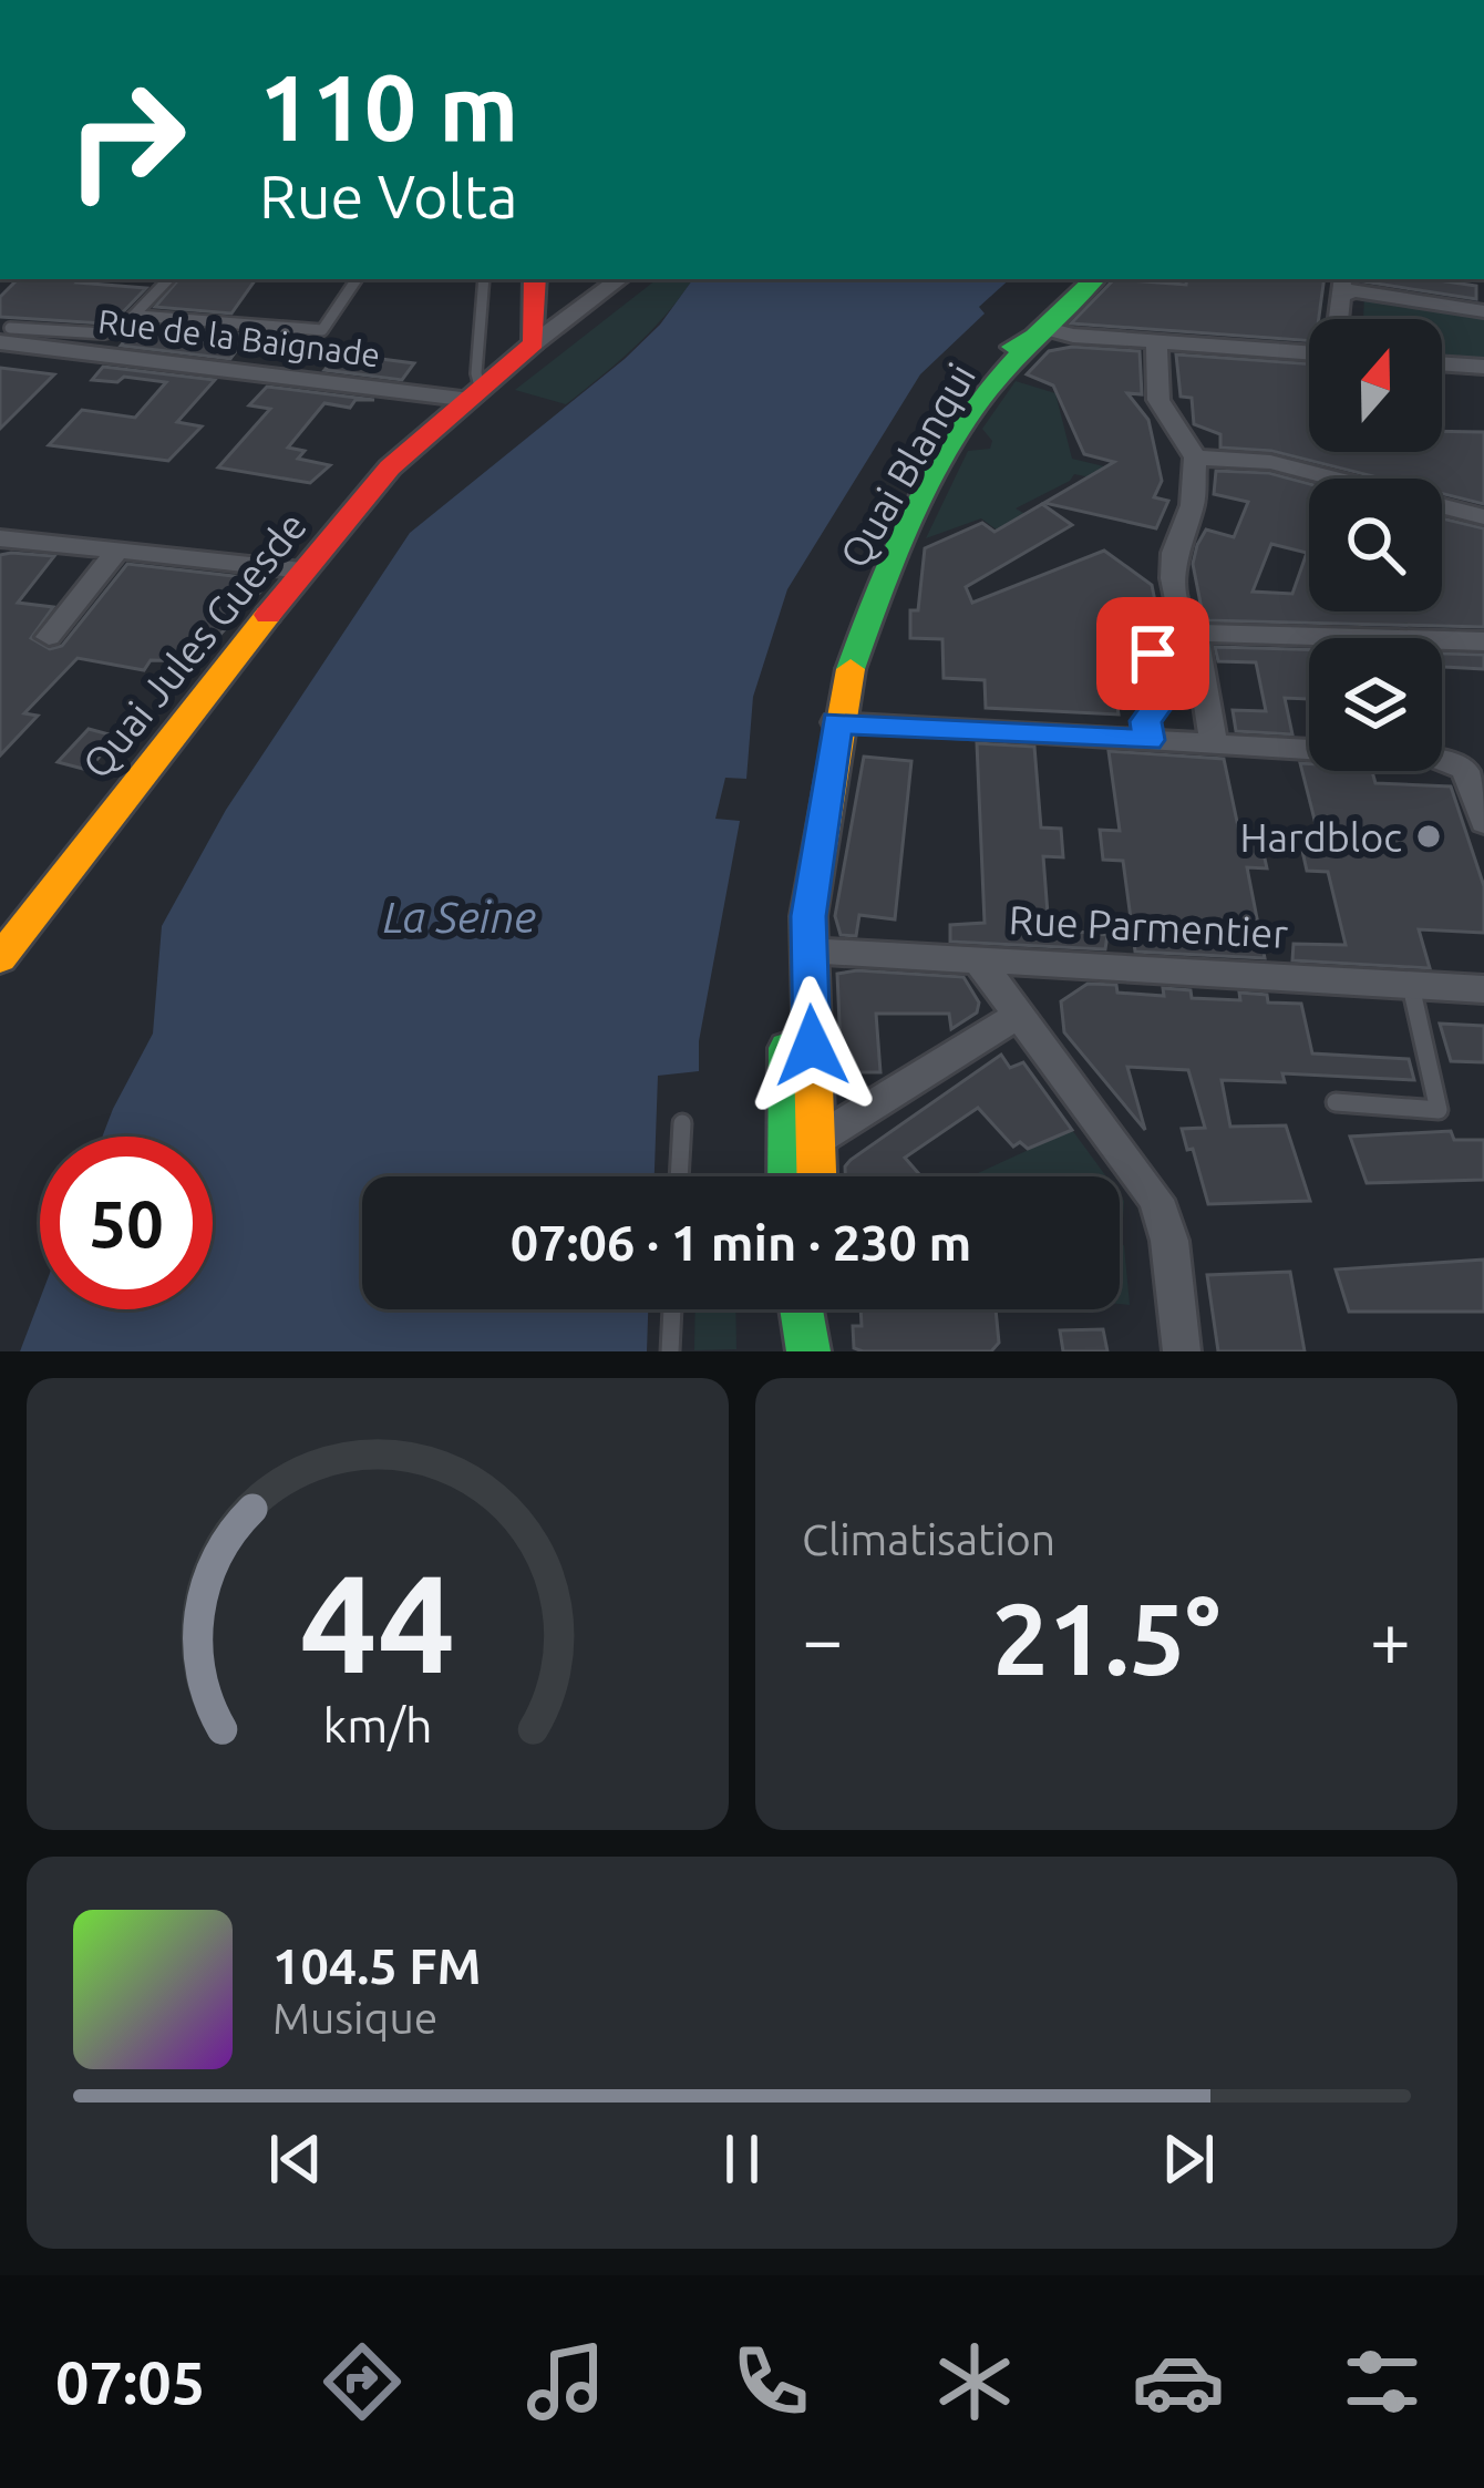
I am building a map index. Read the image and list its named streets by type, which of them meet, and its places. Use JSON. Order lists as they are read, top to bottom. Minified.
{"streets":{"main road":["Quai Blanqui","Quai Jules Guesde"],"street":["Rue de la Baignade","Rue Parmentier"]},"crossings":[["Rue de la Baignade","Quai Jules Guesde"],["Quai Blanqui","Rue Parmentier"]],"water":["La Seine"],"places":["Hardbloc"],"north":"top","page":{"turn":["110 m","Rue Volta"],"limit":"50","trip":"07:06 · 1 min · 230 m","tile":"Climatisation","heat":["−","21.5°","+"],"song":["104.5 FM","Musique"],"tabs":"07:05","gauge":["44","km/h"]}}
